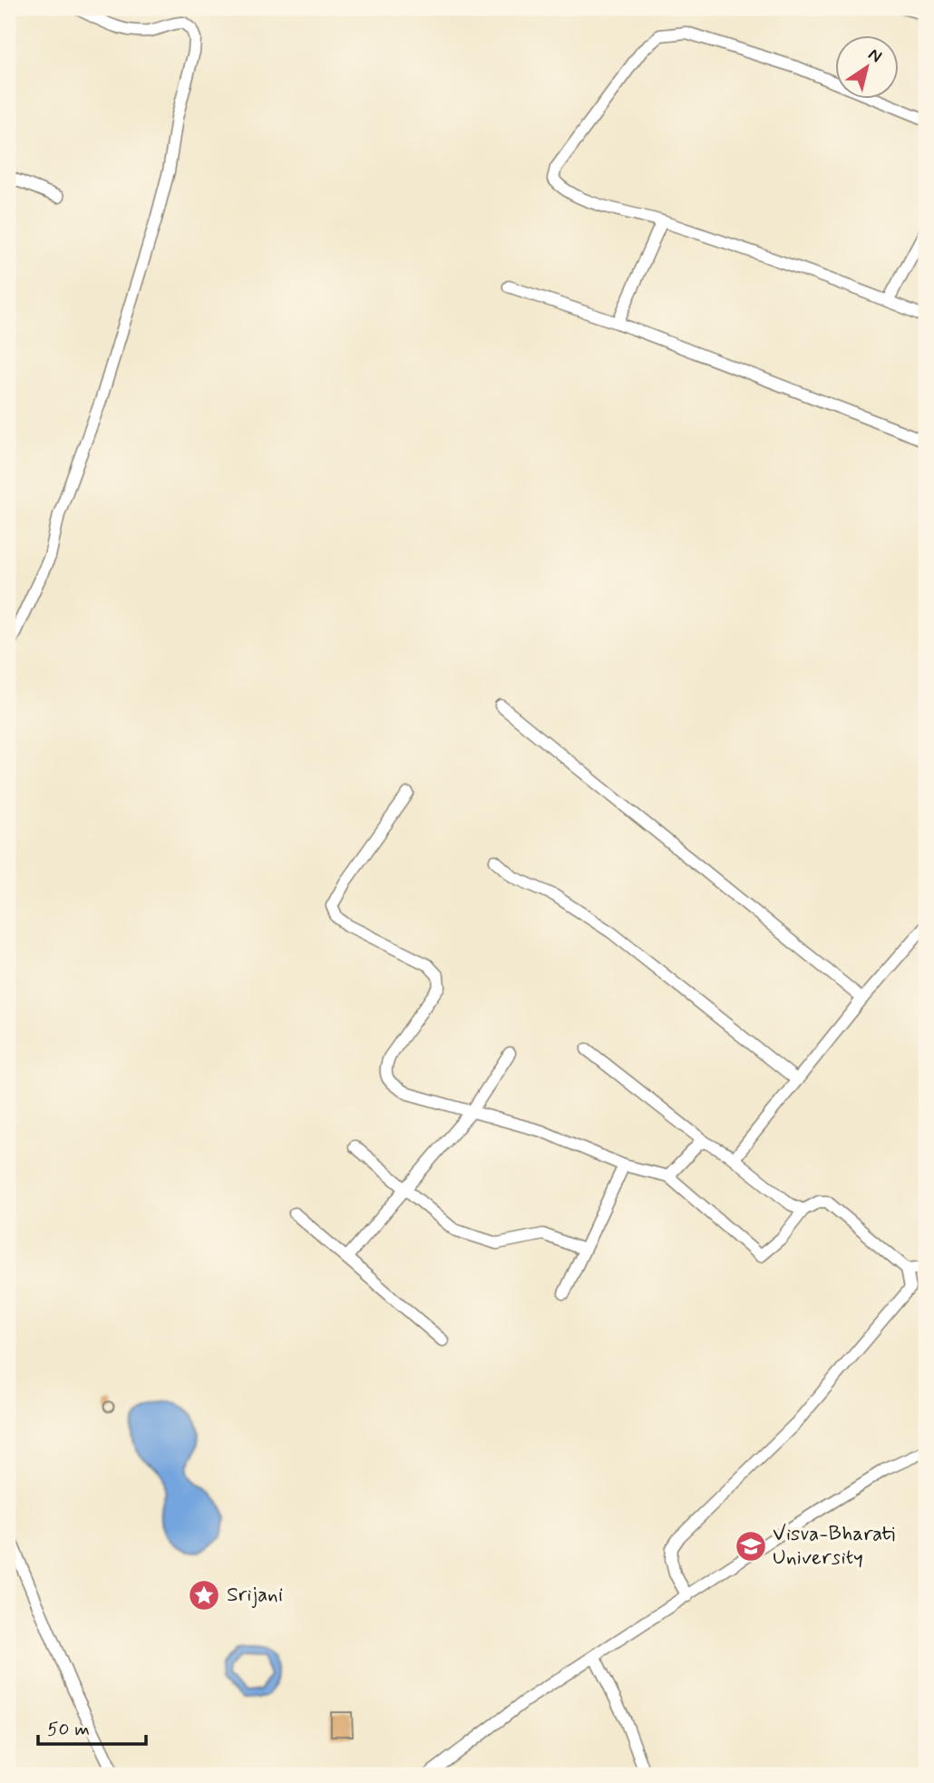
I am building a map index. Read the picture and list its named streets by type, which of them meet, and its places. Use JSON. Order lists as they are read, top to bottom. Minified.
{"places":{"school or university":["Visva-Bharati University"],"place":["Srijani"]},"scale_bar":"50 m","north":"top right"}
